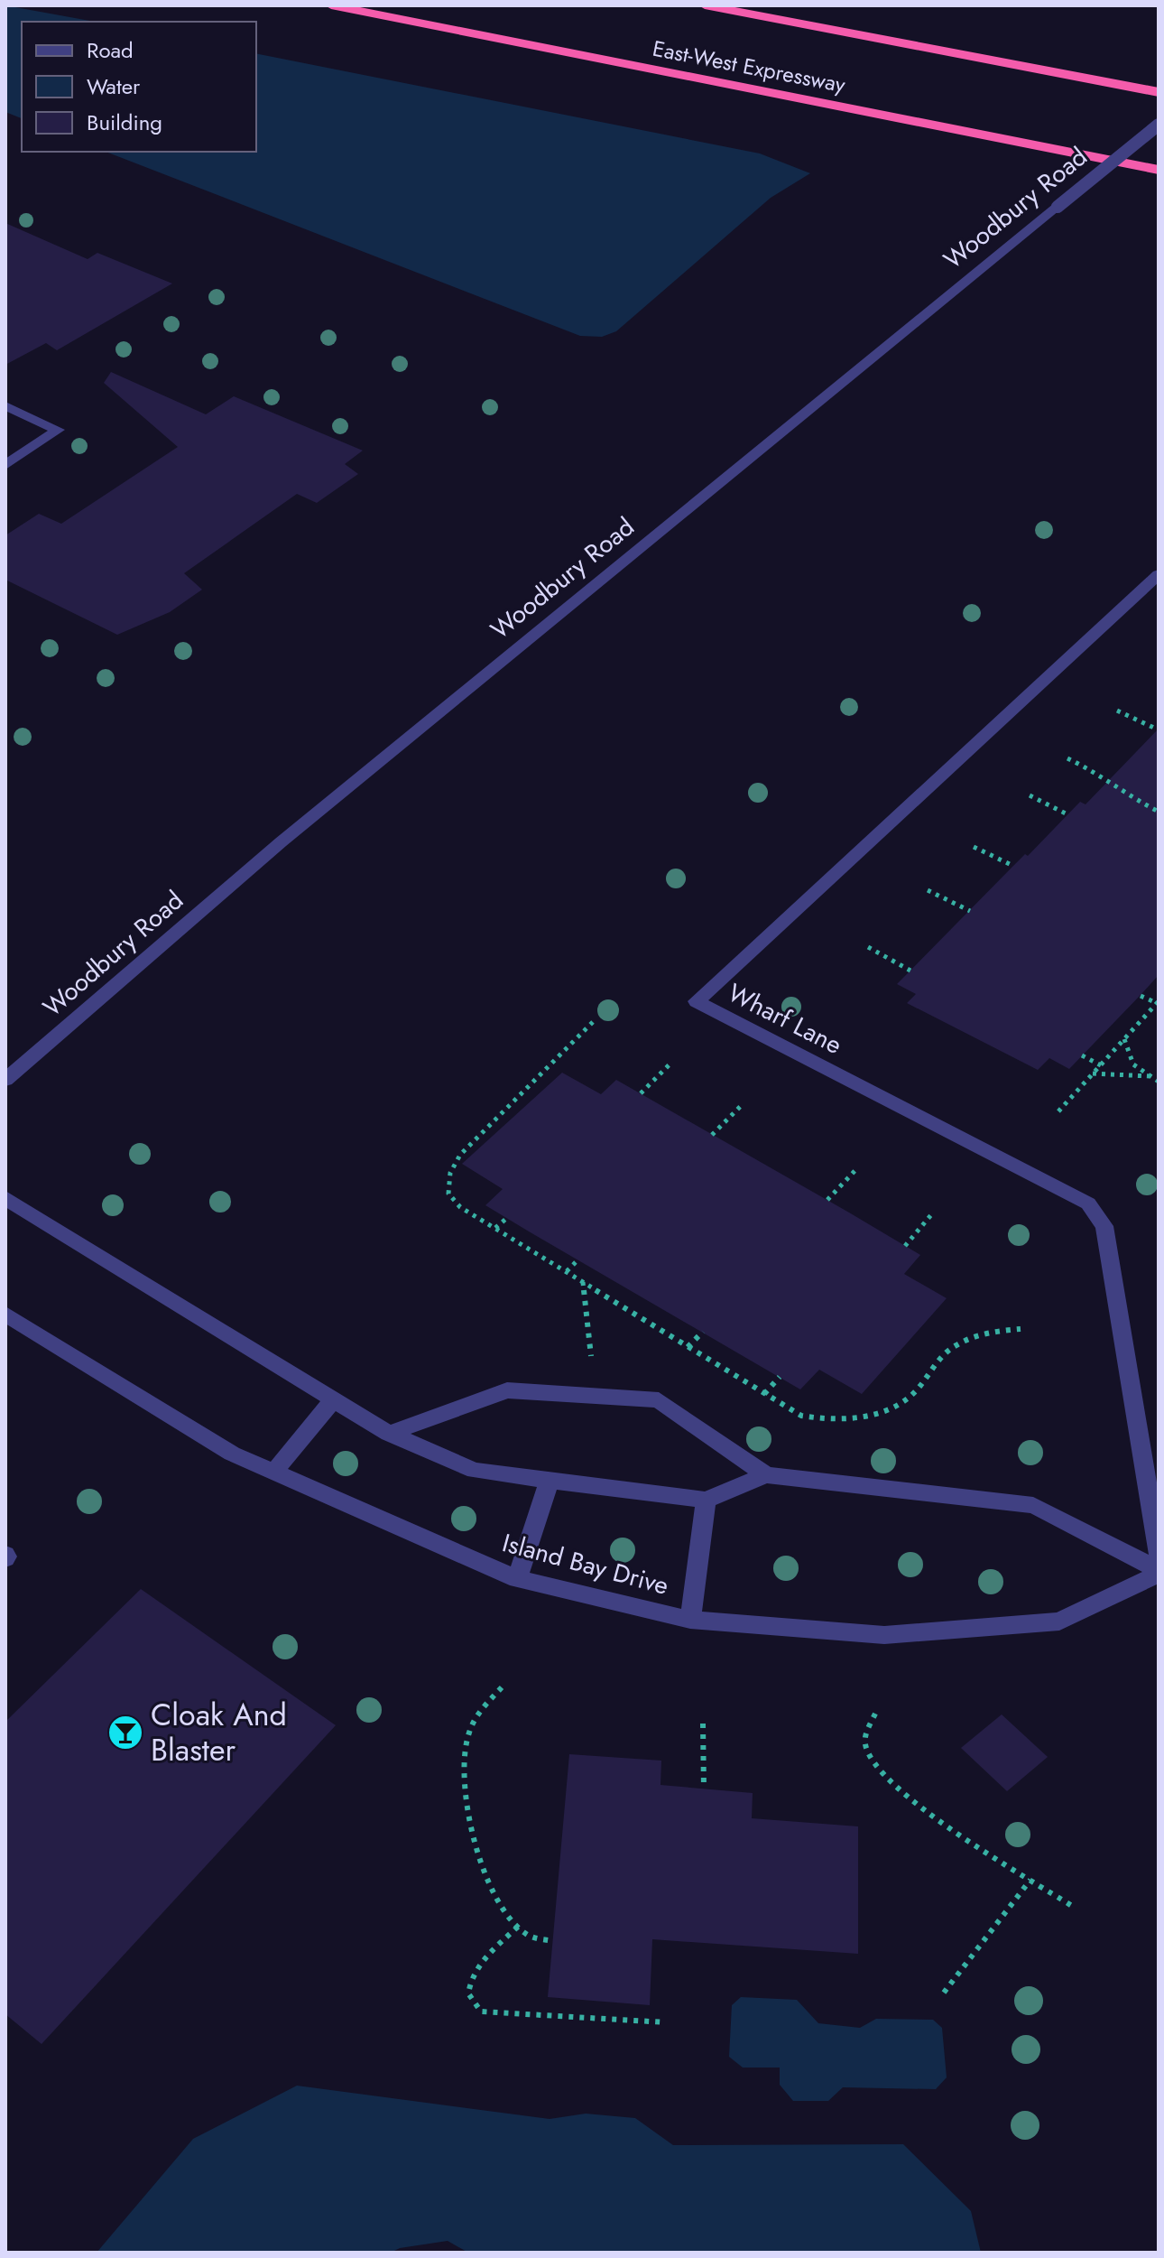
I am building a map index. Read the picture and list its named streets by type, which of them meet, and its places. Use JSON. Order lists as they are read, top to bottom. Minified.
{"streets":{"highway":["East-West Expressway"],"street":["Woodbury Road","Wharf Lane","Island Bay Drive"]},"places":{"bar":["Cloak And Blaster"]},"legend":["Road","Water","Building"]}
